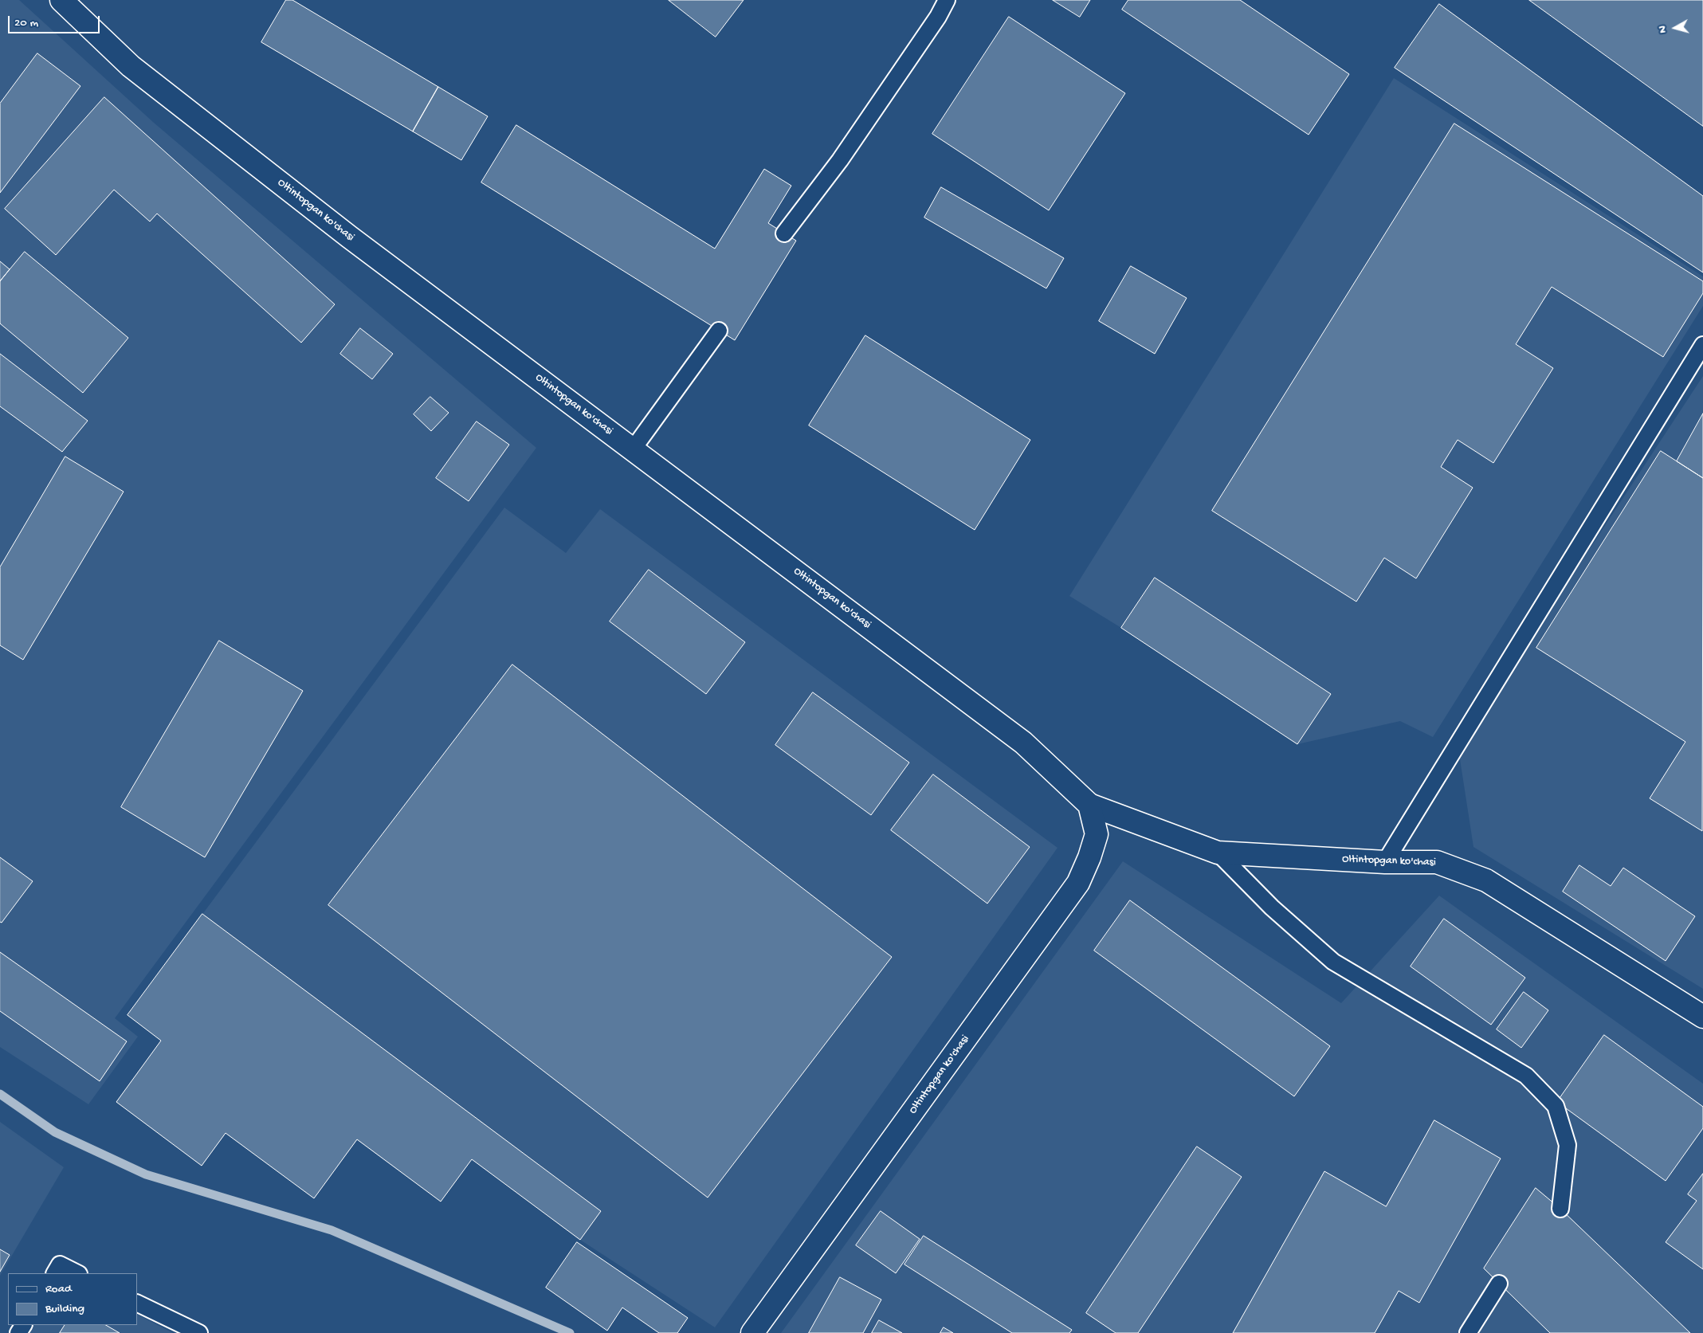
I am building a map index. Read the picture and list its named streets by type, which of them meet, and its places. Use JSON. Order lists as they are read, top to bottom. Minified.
{"streets":{"street":["Oltintopgan ko'chasi"]},"legend":["Road","Building"],"scale_bar":"20 m","north":"left"}
